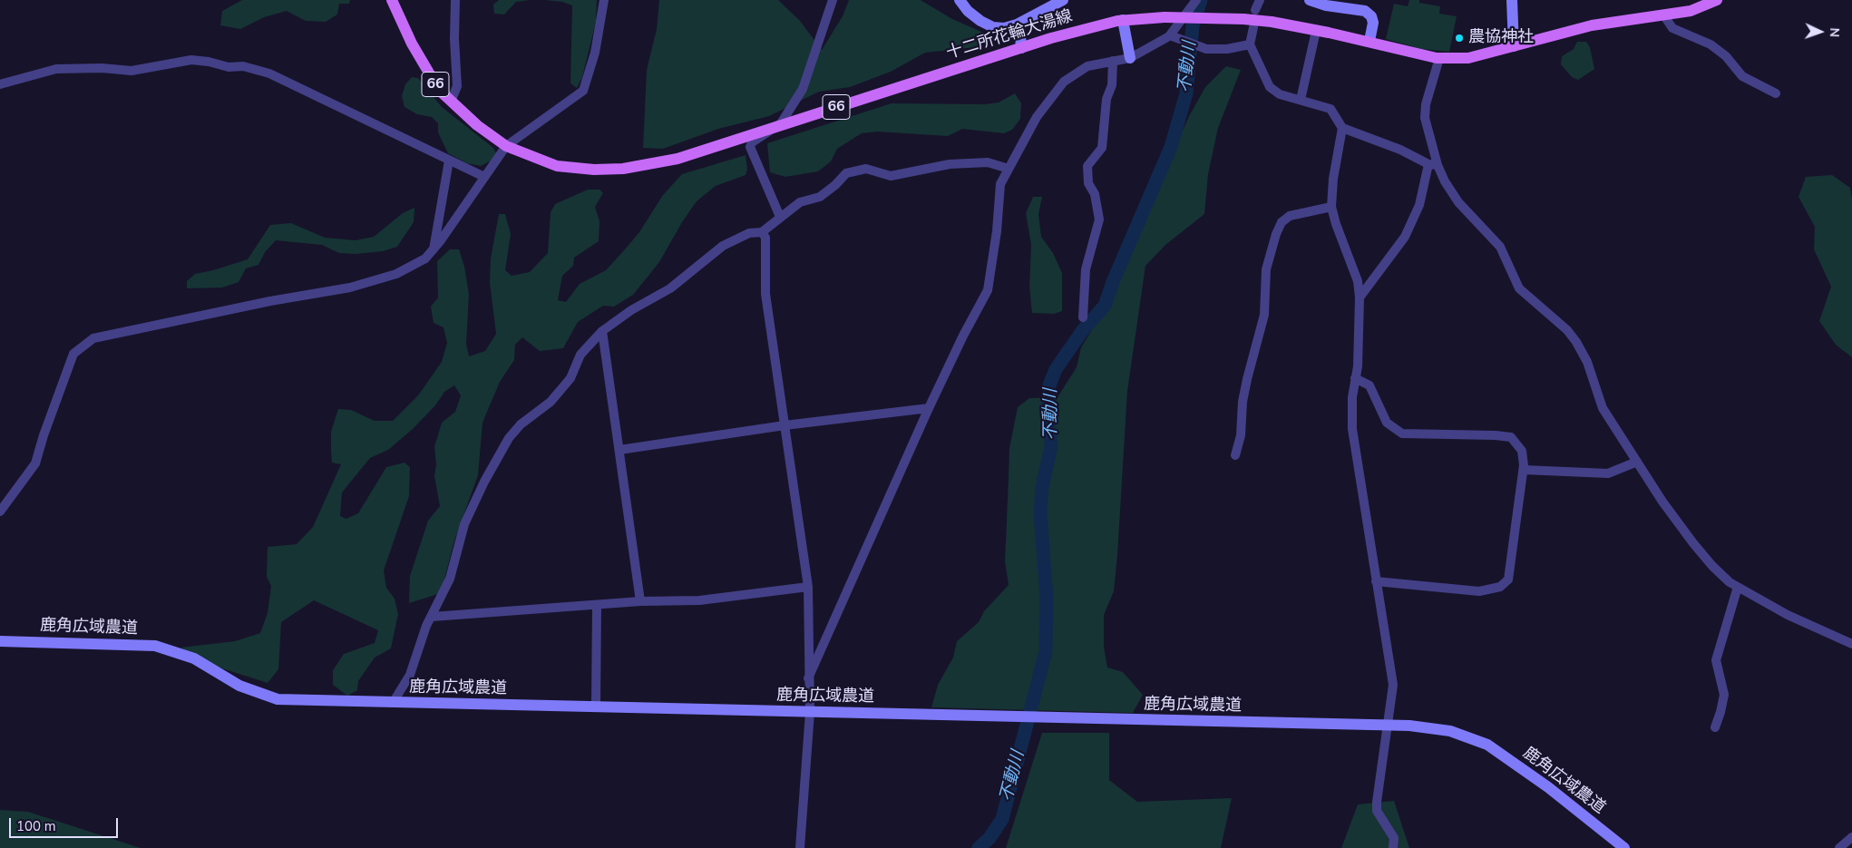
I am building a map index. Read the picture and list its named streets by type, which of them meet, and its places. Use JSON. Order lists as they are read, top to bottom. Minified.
{"streets":{"main road":["十二所花輪大湯線","66"],"street":["鹿角広域農道"]},"water":["不動川"],"places":["農協神社"],"scale_bar":"100 m","north":"right"}
